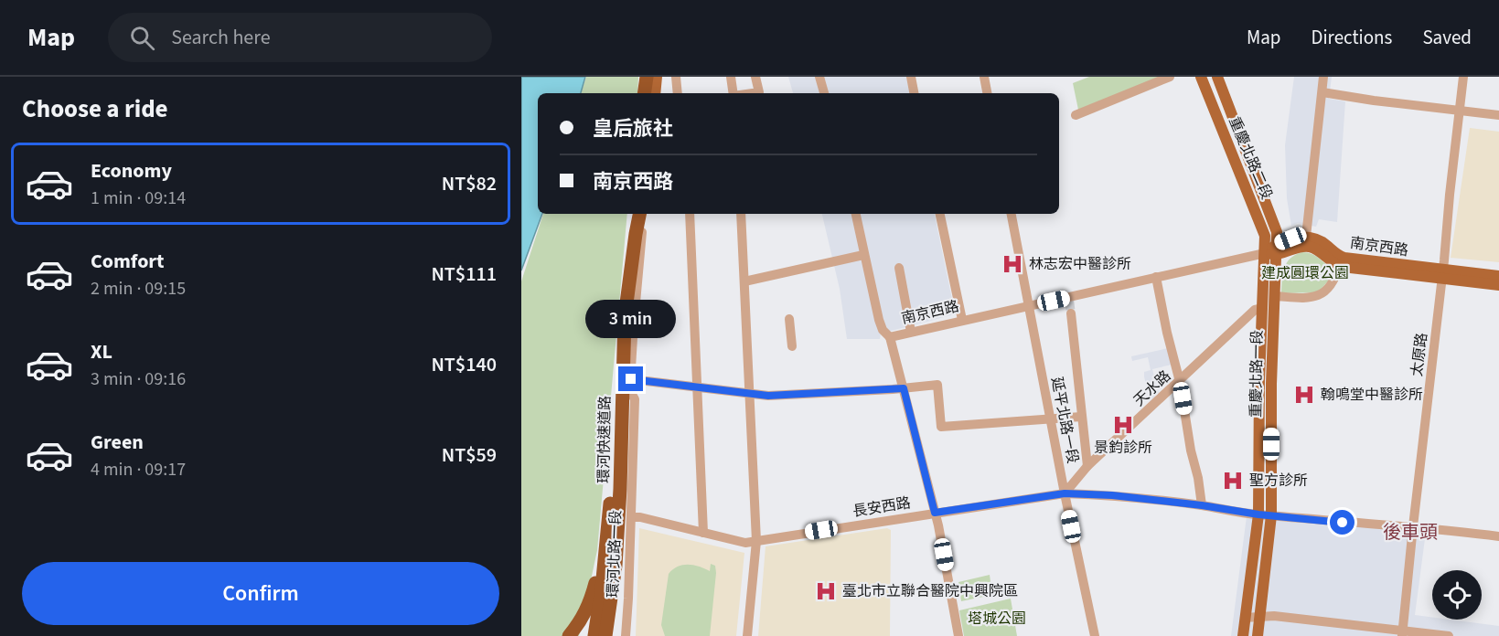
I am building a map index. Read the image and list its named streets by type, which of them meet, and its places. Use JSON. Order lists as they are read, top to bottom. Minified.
{"streets":{"highway":["環河快速道路"],"main road":["重慶北路二段","南京西路","重慶北路一段"],"street":["太原路","天水路","延平北路一段","長安西路","環河北路一段"]},"crossings":[["重慶北路二段","南京西路"],["重慶北路二段","重慶北路一段"],["南京西路","太原路"],["南京西路","重慶北路一段"],["南京西路","延平北路一段"],["南京西路","長安西路"],["太原路","長安西路"],["重慶北路一段","天水路"],["重慶北路一段","長安西路"],["天水路","延平北路一段"],["天水路","長安西路"],["延平北路一段","長安西路"],["長安西路","環河北路一段"]],"districts":["後車頭"],"parks":["建成圓環公園","塔城公園"],"places":{"hospital":["林志宏中醫診所","翰鳴堂中醫診所","景鈞診所","聖方診所","臺北市立聯合醫院中興院區"]},"page":{"header":"Map","search":"Search here","nav":["Map","Directions","Saved"],"heading":"Choose a ride","banner":["皇后旅社","南京西路"],"list":[{"name":"Economy","note":"1 min · 09:14","value":"NT$82"},{"name":"Comfort","note":"2 min · 09:15","value":"NT$111"},{"name":"XL","note":"3 min · 09:16","value":"NT$140"},{"name":"Green","note":"4 min · 09:17","value":"NT$59"}],"bubble":"3 min","buttons":"Confirm"}}
